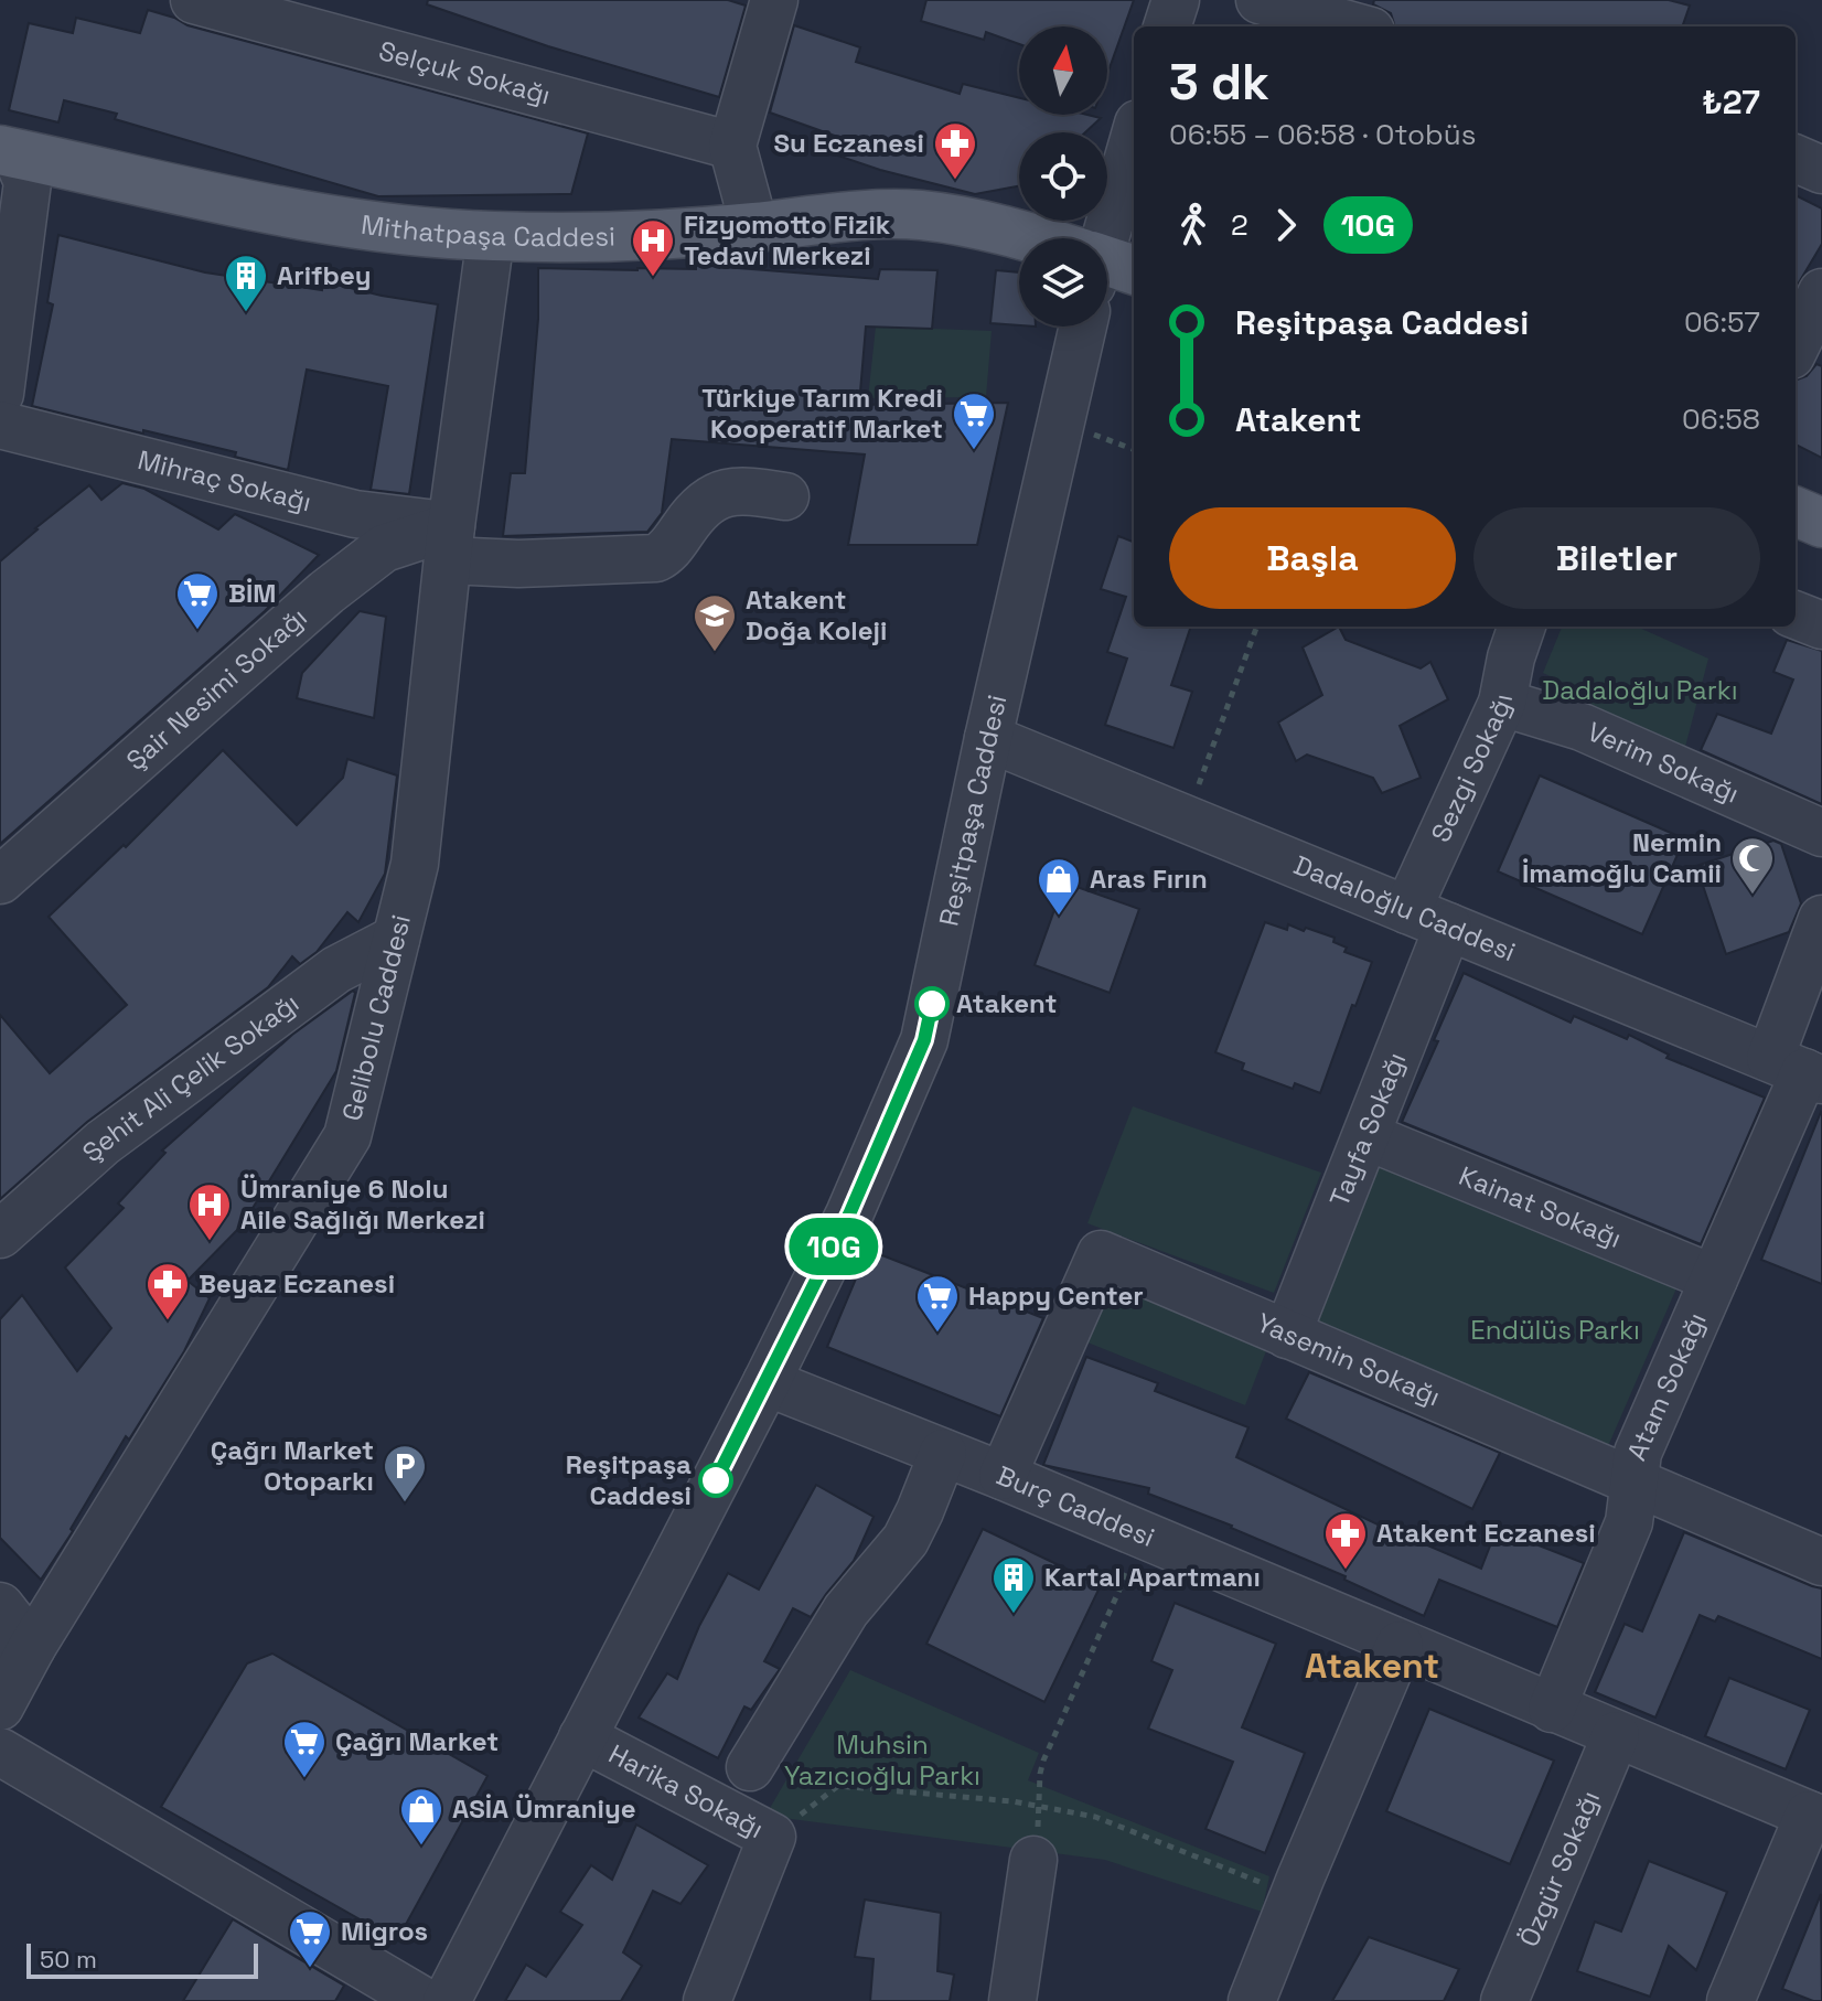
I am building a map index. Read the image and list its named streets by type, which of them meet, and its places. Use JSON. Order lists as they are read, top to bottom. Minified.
{"streets":{"main road":["Mithatpaşa Caddesi"],"street":["Selçuk Sokağı","Mihraç Sokağı","Şair Nesimi Sokağı","Verim Sokağı","Sezgi Sokağı","Reşitpaşa Caddesi","Dadaloğlu Caddesi","Gelibolu Caddesi","Şehit Ali Çelik Sokağı","Tayfa Sokağı","Kainat Sokağı","Yasemin Sokağı","Atam Sokağı","Burç Caddesi","Harika Sokağı","Özgür Sokağı"]},"crossings":[["Mithatpaşa Caddesi","Gelibolu Caddesi"],["Mihraç Sokağı","Şair Nesimi Sokağı"],["Mihraç Sokağı","Gelibolu Caddesi"],["Şair Nesimi Sokağı","Gelibolu Caddesi"],["Verim Sokağı","Sezgi Sokağı"],["Sezgi Sokağı","Dadaloğlu Caddesi"],["Sezgi Sokağı","Tayfa Sokağı"],["Reşitpaşa Caddesi","Dadaloğlu Caddesi"],["Reşitpaşa Caddesi","Burç Caddesi"],["Reşitpaşa Caddesi","Harika Sokağı"],["Dadaloğlu Caddesi","Tayfa Sokağı"],["Dadaloğlu Caddesi","Atam Sokağı"],["Gelibolu Caddesi","Şehit Ali Çelik Sokağı"],["Tayfa Sokağı","Kainat Sokağı"],["Tayfa Sokağı","Yasemin Sokağı"],["Kainat Sokağı","Atam Sokağı"],["Yasemin Sokağı","Atam Sokağı"],["Yasemin Sokağı","Burç Caddesi"],["Atam Sokağı","Burç Caddesi"],["Burç Caddesi","Özgür Sokağı"]],"districts":["Atakent"],"parks":["Dadaloğlu Parkı","Endülüs Parkı","Muhsin Yazıcıoğlu Parkı"],"places":{"pharmacy":["Su Eczanesi","Beyaz Eczanesi","Atakent Eczanesi"],"hospital":["Fizyomotto Fizik Tedavi Merkezi","Ümraniye 6 Nolu Aile Sağlığı Merkezi"],"building":["Arifbey","Kartal Apartmanı"],"supermarket":["Türkiye Tarım Kredi Kooperatif Market","BİM","Happy Center","Çağrı Market","Migros"],"school or university":["Atakent Doğa Koleji"],"mosque":["Nermin İmamoğlu Camii"],"shop":["Aras Fırın","ASİA Ümraniye"],"other":["Atakent","Reşitpaşa Caddesi"],"parking":["Çağrı Market Otoparkı"]},"lines":["bus line 10G"],"scale_bar":"50 m","north":"top","page":{"on_map":"10G","heading":["3 dk","06:55 – 06:58 · Otobüs","₺27"],"legs":["2","10G"],"list":[{"name":"Reşitpaşa Caddesi","value":"06:57"},{"name":"Atakent","value":"06:58"}],"buttons":["Başla","Biletler"],"scale":"50 m"}}
